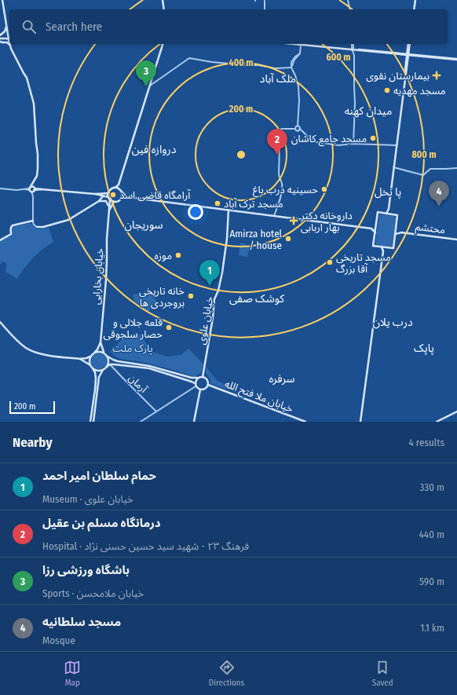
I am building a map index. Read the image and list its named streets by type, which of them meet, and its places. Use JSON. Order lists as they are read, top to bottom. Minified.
{"streets":{"main road":["محتشم","خیابان بخارایی","خیابان علوی","خیابان ملا فتح الله"],"street":["آرمان"]},"crossings":[["خیابان علوی","خیابان ملا فتح الله"]],"districts":["ملک آباد","میدان کهنه","دروازه فین","پا نخل","سوریجان","کوشک صفی","درب یلان","پاپک","سرفره"],"parks":["پارک ملت"],"places":{"health":["بیمارستان نقوی","داروخانه دکتر بهار اربابی"],"other":["مسجد مهدیه","مسجد جامع کاشان","حسینیه درب باغ","آرامگاه قاضی اسد","مسجد ترک آباد","Amirza hotel / house","موزه","مسجد تاریخی آقا بزرگ","خانه تاریخی بروجردی ها","قلعه جلالی و حصار سلجوقی"]},"scale_bar":"200 m","page":{"search":"Search here","pins":["3","2","4","1"],"scale":"200 m","heading":["Nearby","4 results"],"list":[{"mark":"1","name":"حمام سلطان امیر احمد","note":"Museum · خیابان علوی","value":"330 m"},{"mark":"2","name":"درمانگاه مسلم بن عقیل","note":"Hospital · فرهنگ ۲۳ - شهید سید حسین حسنی نژاد","value":"440 m"},{"mark":"3","name":"باشگاه ورزشی رزا","note":"Sports · خیابان ملامحسن","value":"590 m"},{"mark":"4","name":"مسجد سلطانیه","note":"Mosque","value":"1.1 km"}],"nav":["Map","Directions","Saved"]},"rings":["600 m","400 m","200 m","800 m"]}
